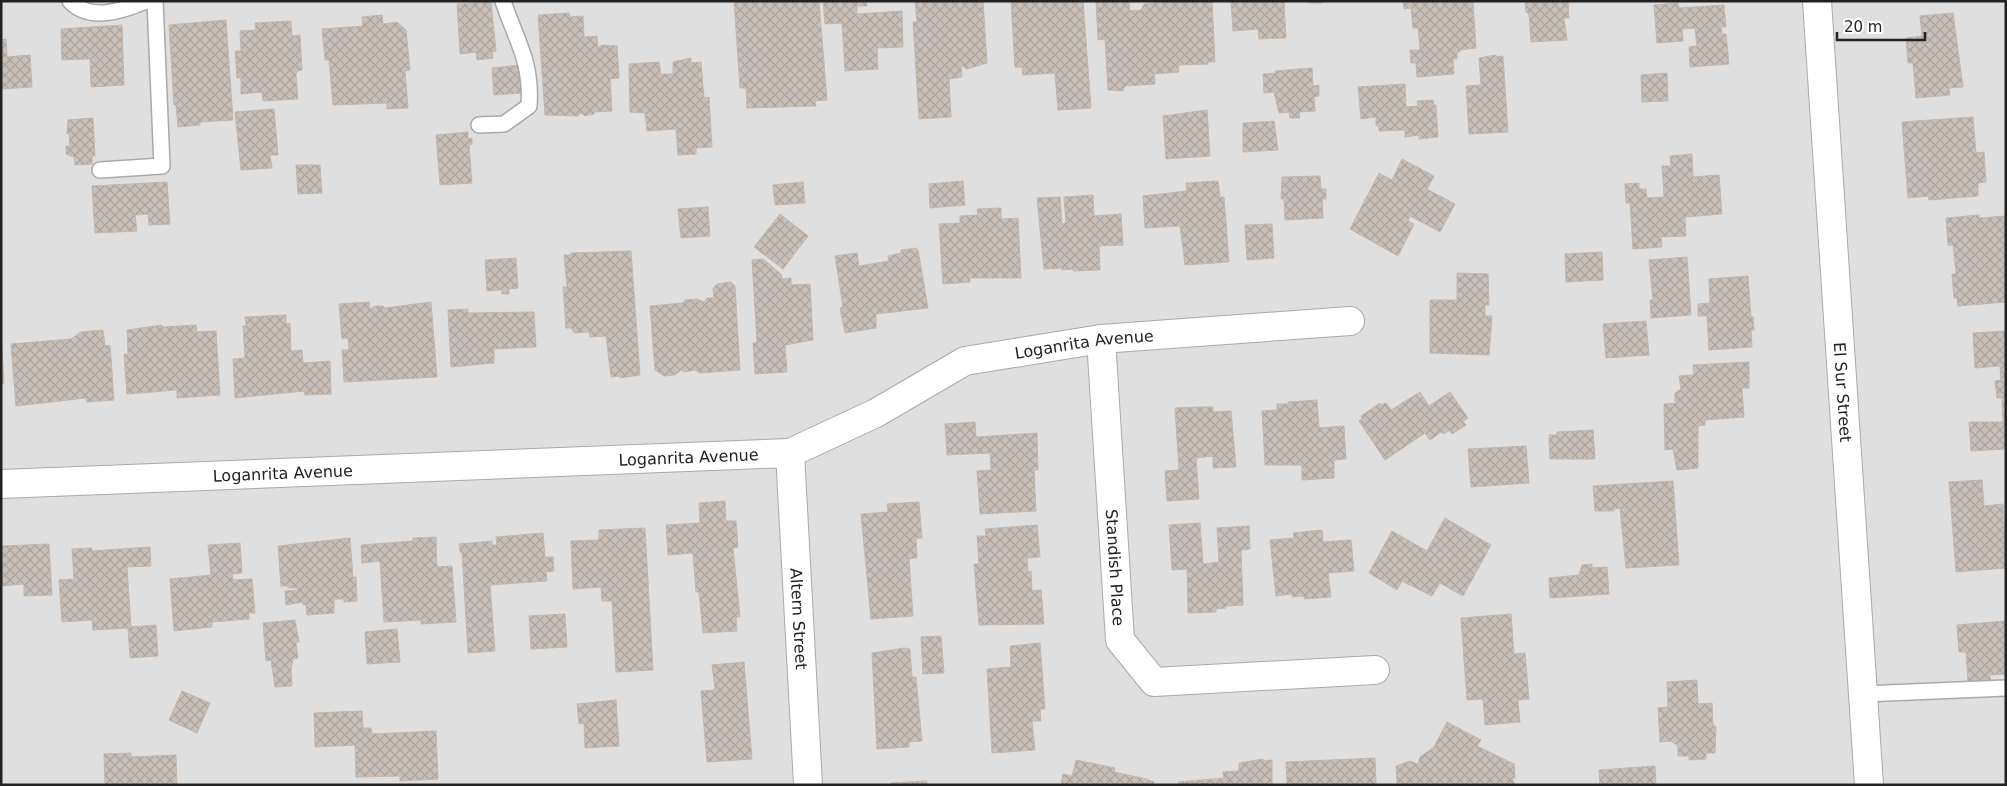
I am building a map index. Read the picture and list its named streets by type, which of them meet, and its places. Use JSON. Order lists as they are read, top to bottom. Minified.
{"streets":{"street":["Loganrita Avenue","El Sur Street","Standish Place","Altern Street"]},"crossings":[["Loganrita Avenue","Standish Place"],["Loganrita Avenue","Altern Street"]],"scale_bar":"20 m"}
